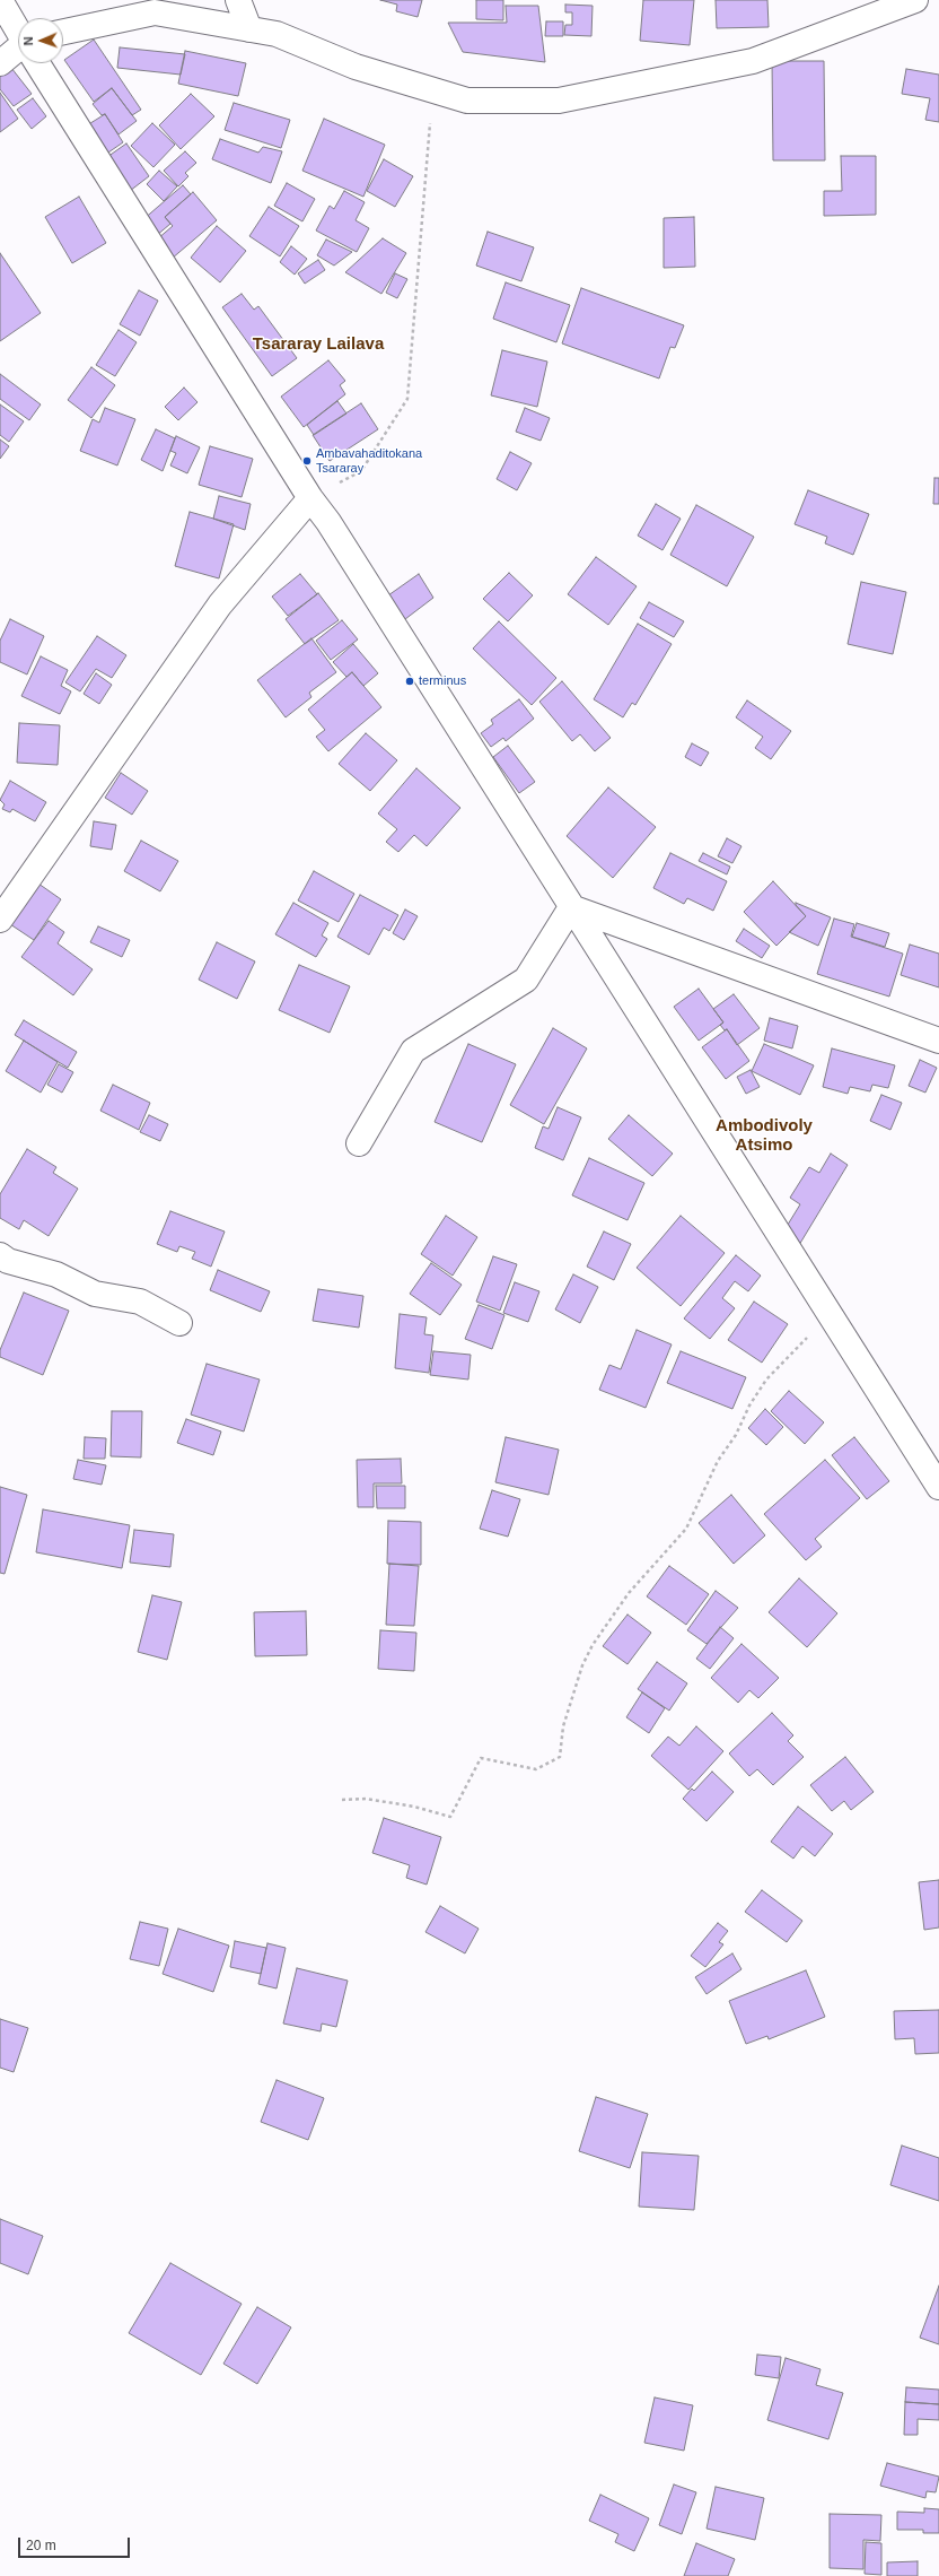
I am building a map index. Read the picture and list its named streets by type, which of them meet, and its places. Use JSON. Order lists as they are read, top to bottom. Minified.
{"districts":["Tsararay Lailava","Ambodivoly Atsimo"],"places":["Ambavahaditokana Tsararay","terminus"],"scale_bar":"20 m","north":"left"}
